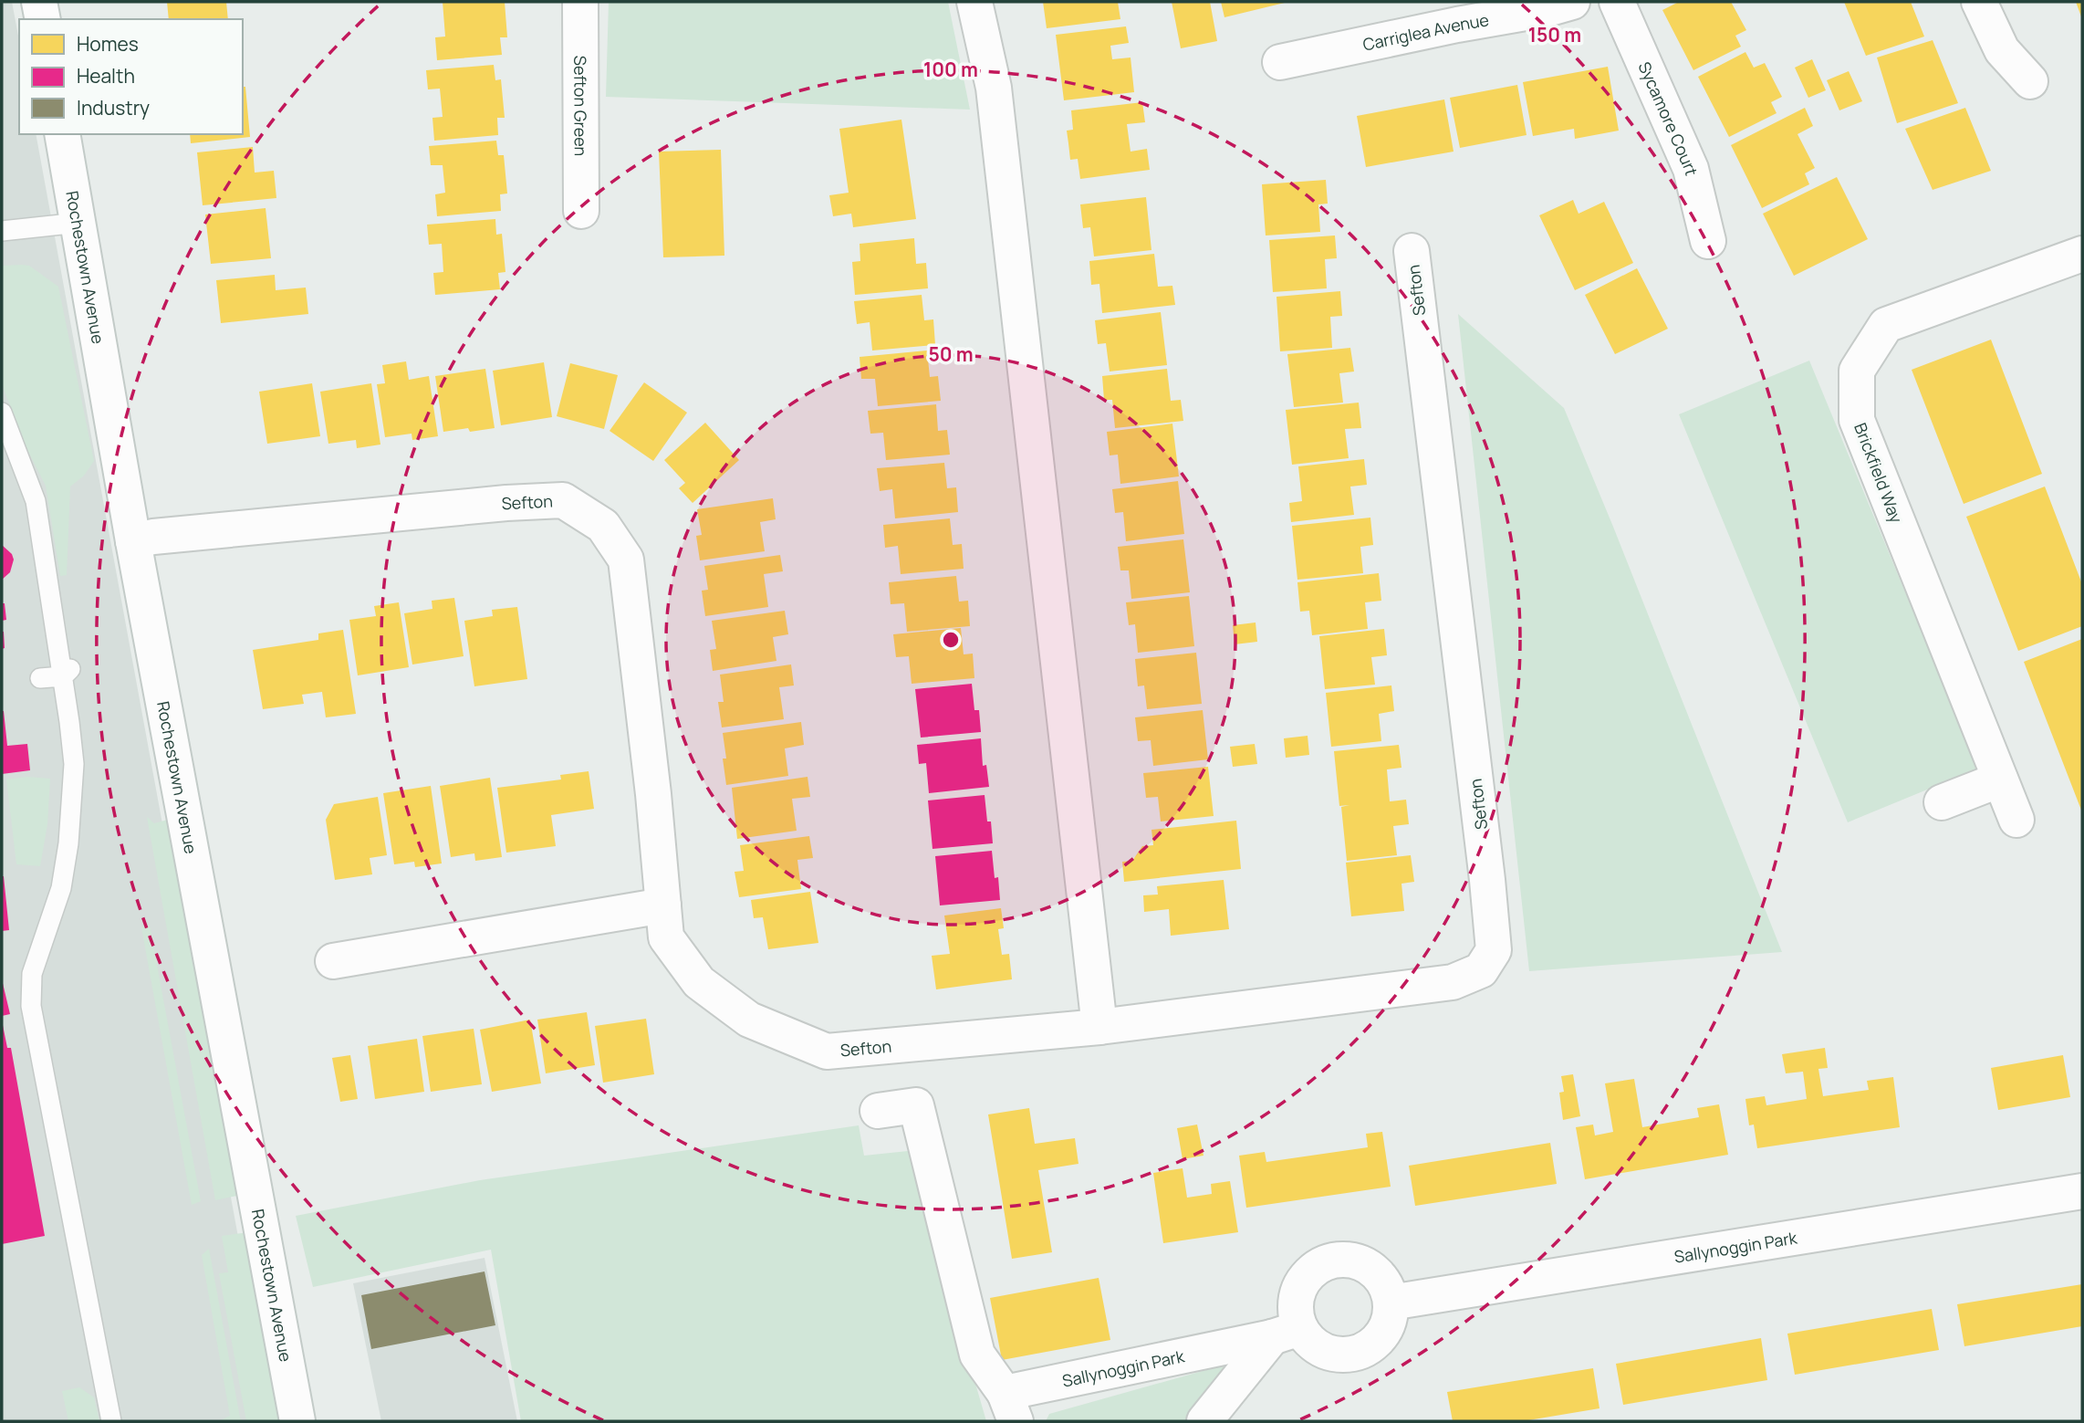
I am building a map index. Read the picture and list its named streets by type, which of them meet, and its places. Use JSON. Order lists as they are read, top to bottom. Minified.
{"streets":{"street":["Carriglea Avenue","Sefton Green","Sycamore Court","Rochestown Avenue","Sefton","Brickfield Way","Sallynoggin Park"]},"crossings":[["Rochestown Avenue","Sefton"]],"legend":["Homes","Health","Industry"],"rings":["150 m","100 m","50 m"]}
